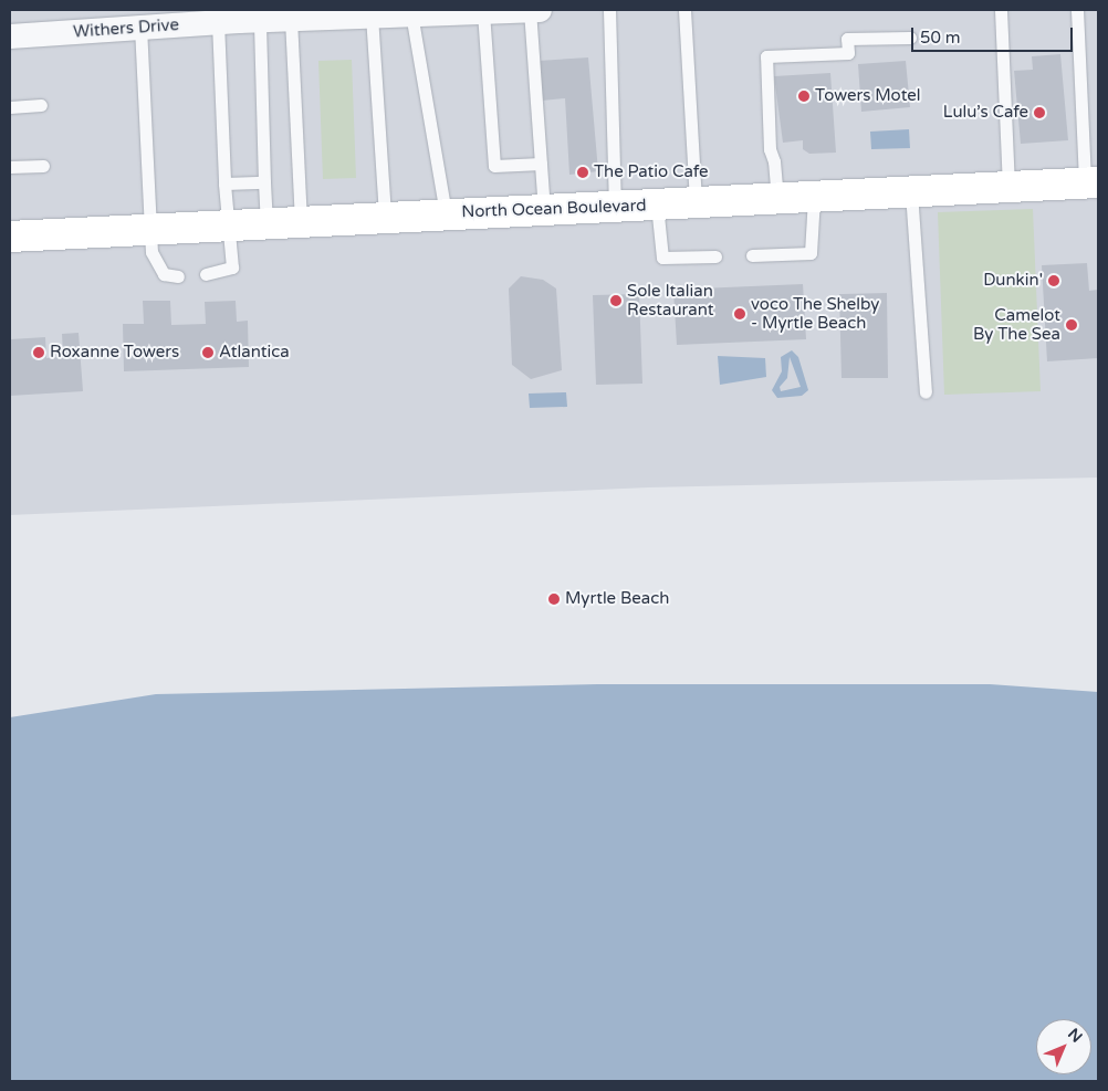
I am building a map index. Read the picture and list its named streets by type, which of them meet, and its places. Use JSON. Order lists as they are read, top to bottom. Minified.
{"streets":{"main road":["North Ocean Boulevard"],"street":["Withers Drive"]},"places":["Towers Motel","Lulu’s Cafe","The Patio Cafe","Dunkin'","Sole Italian Restaurant","voco The Shelby - Myrtle Beach","Camelot By The Sea","Roxanne Towers","Atlantica","Myrtle Beach"],"scale_bar":"50 m","north":"top right"}
